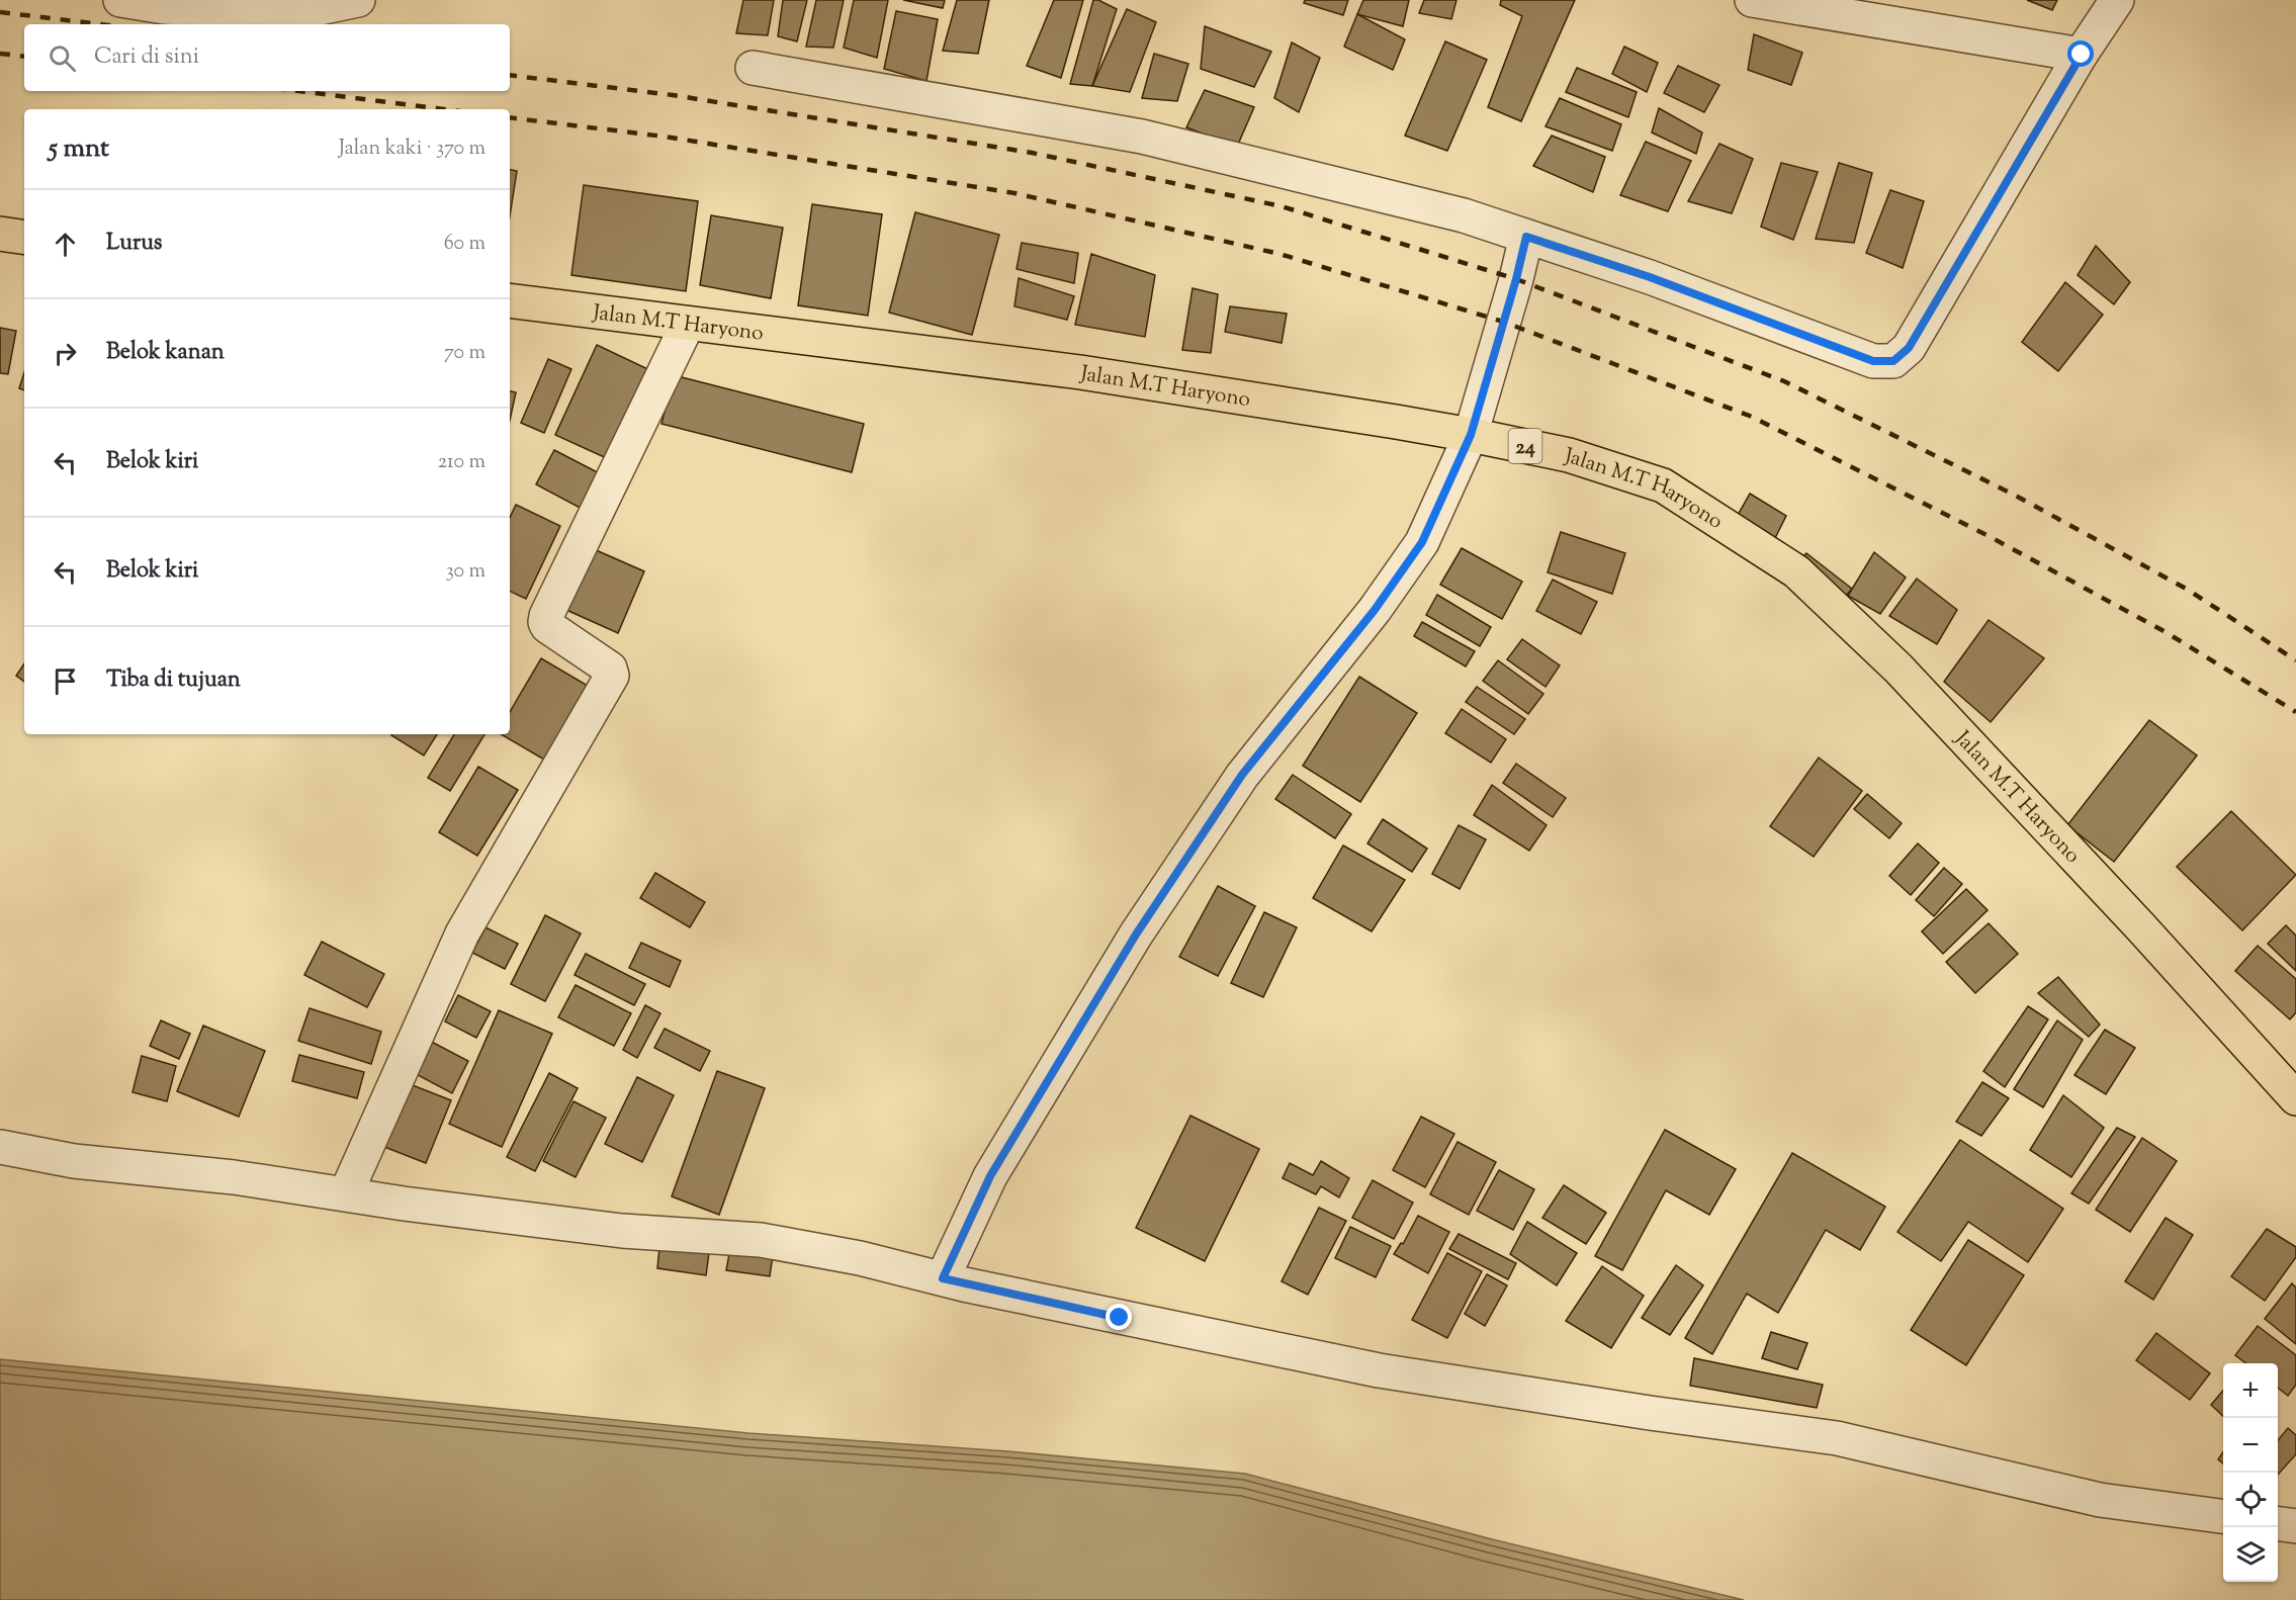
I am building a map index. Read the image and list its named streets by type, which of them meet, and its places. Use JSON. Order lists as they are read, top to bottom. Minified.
{"streets":{"highway":["Jalan M.T Haryono","24"]},"page":{"search":"Cari di sini","heading":["5 mnt","Jalan kaki · 370 m"],"list":[["Lurus","60 m"],["Belok kanan","70 m"],["Belok kiri","210 m"],["Belok kiri","30 m"],"Tiba di tujuan"],"map_buttons":["+","−"]}}
